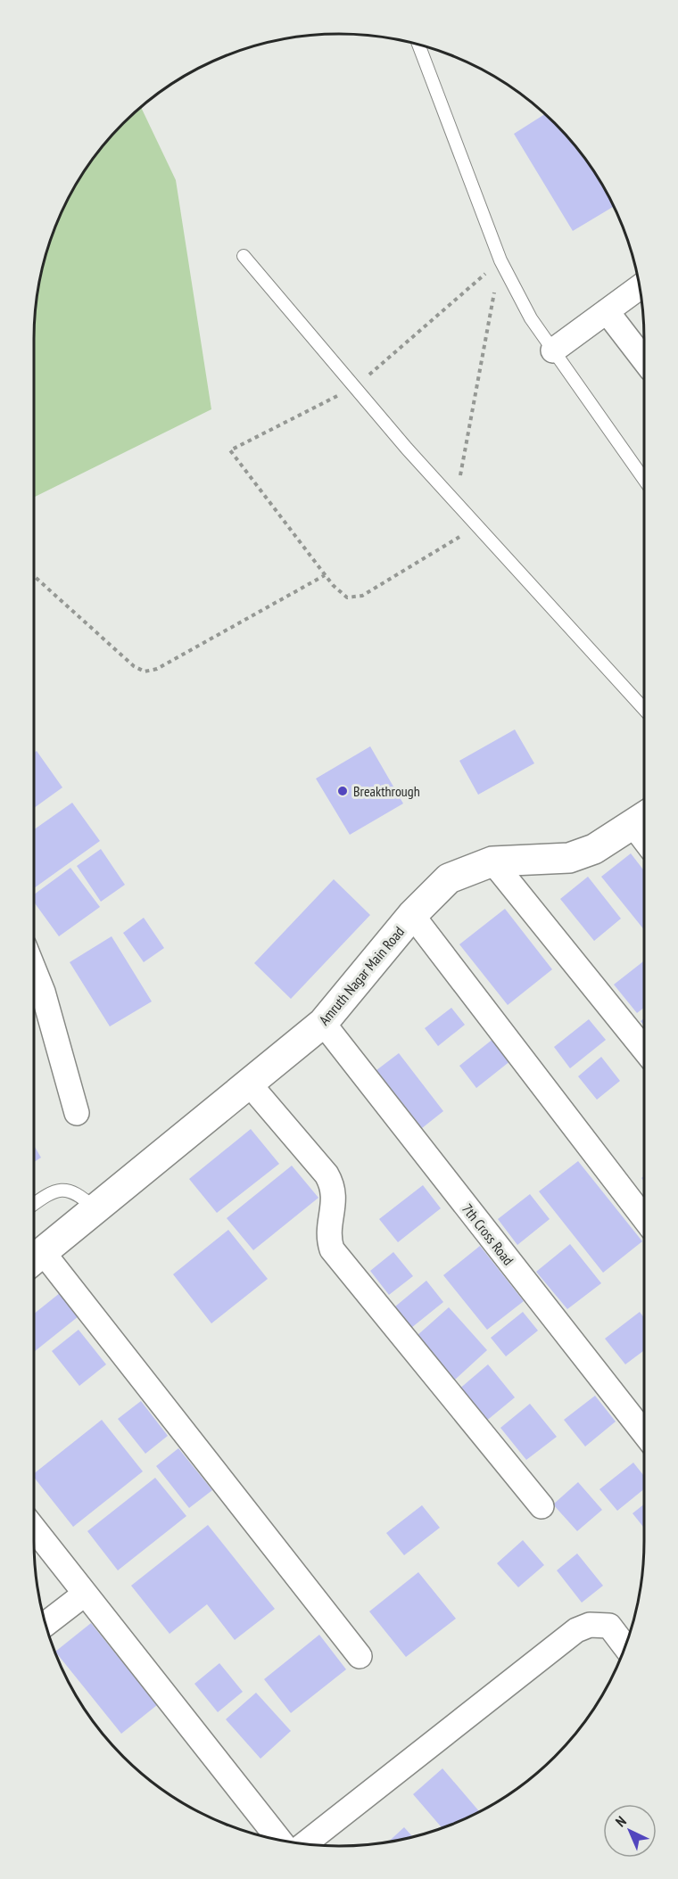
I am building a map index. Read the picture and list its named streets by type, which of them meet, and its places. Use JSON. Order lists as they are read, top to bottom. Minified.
{"streets":{"main road":["Amruth Nagar Main Road"],"street":["7th Cross Road"]},"crossings":[["Amruth Nagar Main Road","7th Cross Road"]],"places":["Breakthrough"],"north":"top left"}
